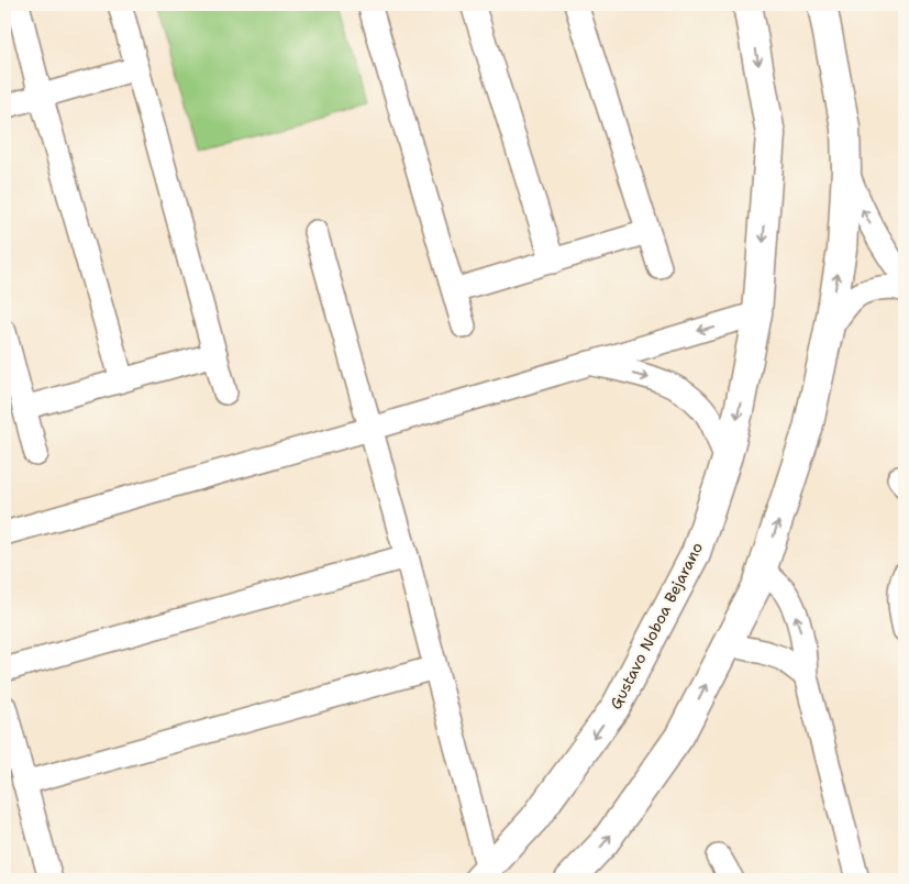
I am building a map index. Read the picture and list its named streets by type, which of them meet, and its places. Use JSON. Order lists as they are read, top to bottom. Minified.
{"streets":{"street":["Gustavo Noboa Bejarano"]}}
